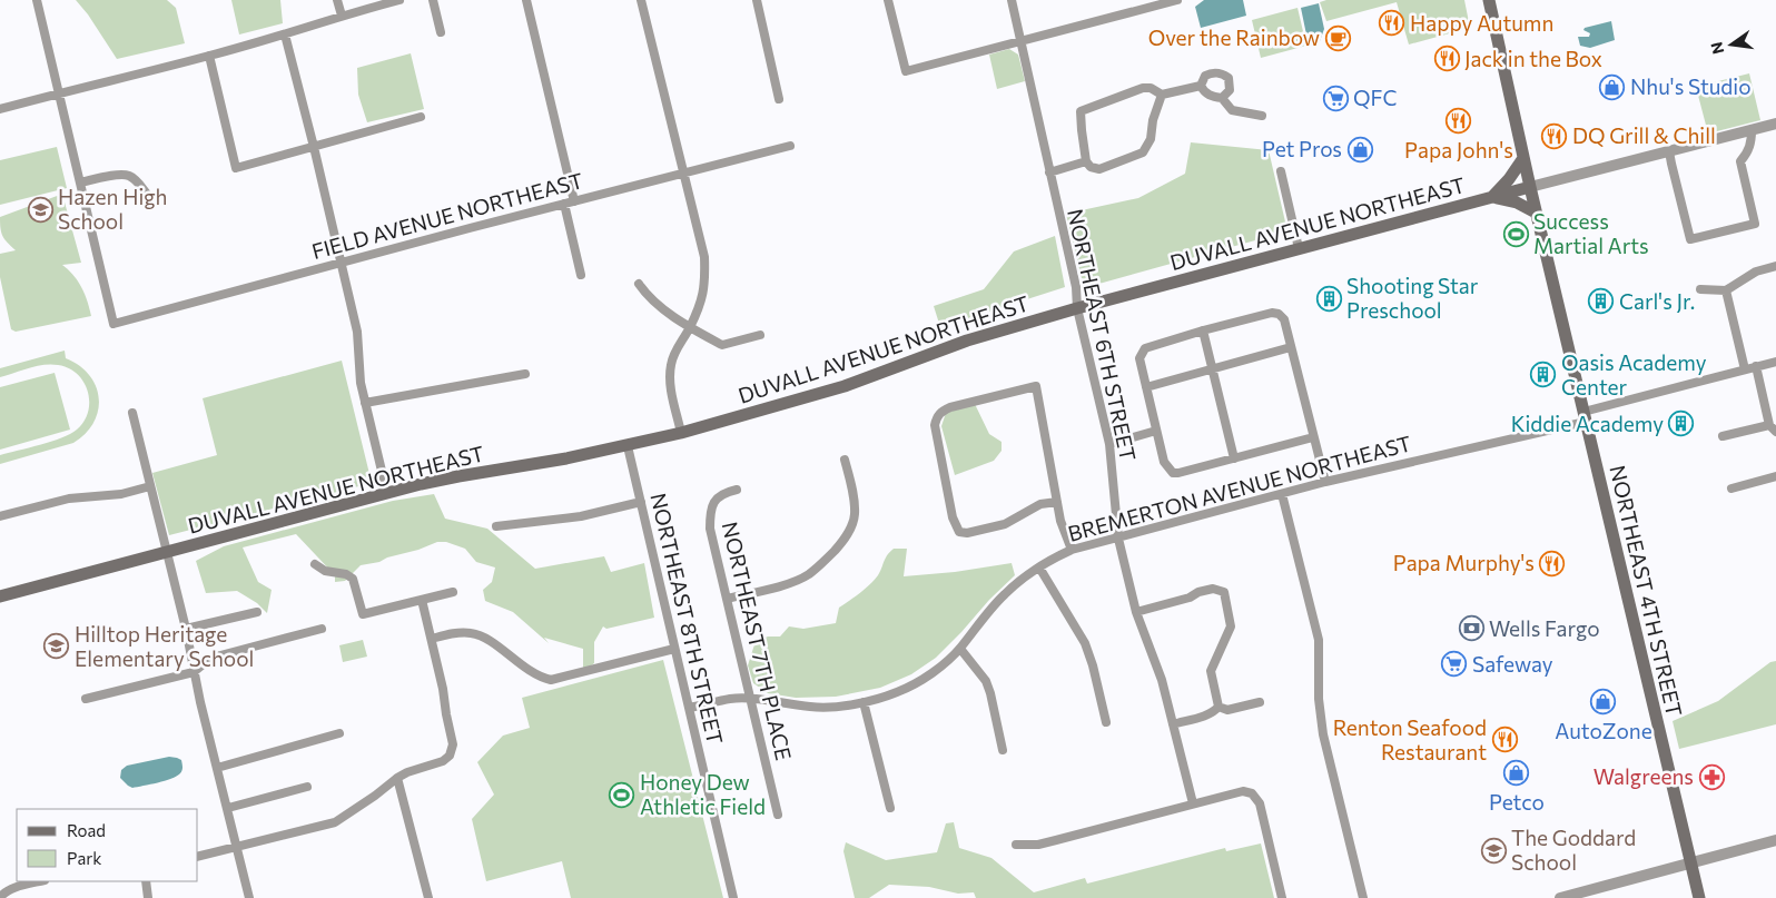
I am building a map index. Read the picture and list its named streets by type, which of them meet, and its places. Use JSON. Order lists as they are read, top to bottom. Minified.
{"streets":{"main road":["DUVALL AVENUE NORTHEAST","NORTHEAST 4TH STREET"],"street":["FIELD AVENUE NORTHEAST","NORTHEAST 6TH STREET","BREMERTON AVENUE NORTHEAST","NORTHEAST 8TH STREET","NORTHEAST 7TH PLACE"]},"crossings":[["DUVALL AVENUE NORTHEAST","NORTHEAST 6TH STREET"],["DUVALL AVENUE NORTHEAST","NORTHEAST 4TH STREET"],["DUVALL AVENUE NORTHEAST","NORTHEAST 8TH STREET"],["NORTHEAST 6TH STREET","BREMERTON AVENUE NORTHEAST"],["BREMERTON AVENUE NORTHEAST","NORTHEAST 4TH STREET"],["BREMERTON AVENUE NORTHEAST","NORTHEAST 8TH STREET"],["BREMERTON AVENUE NORTHEAST","NORTHEAST 7TH PLACE"]],"places":{"restaurant":["Happy Autumn","Jack in the Box","Papa John's","DQ Grill & Chill","Papa Murphy's","Renton Seafood Restaurant"],"cafe":["Over the Rainbow"],"shop":["Nhu's Studio","Pet Pros","AutoZone","Petco"],"supermarket":["QFC","Safeway"],"school or university":["Hazen High School","Hilltop Heritage Elementary School","The Goddard School"],"sports":["Success Martial Arts","Honey Dew Athletic Field"],"building":["Shooting Star Preschool","Carl's Jr.","Oasis Academy Center","Kiddie Academy"],"bank":["Wells Fargo"],"pharmacy":["Walgreens"]},"legend":["Road","Park"],"north":"left"}
